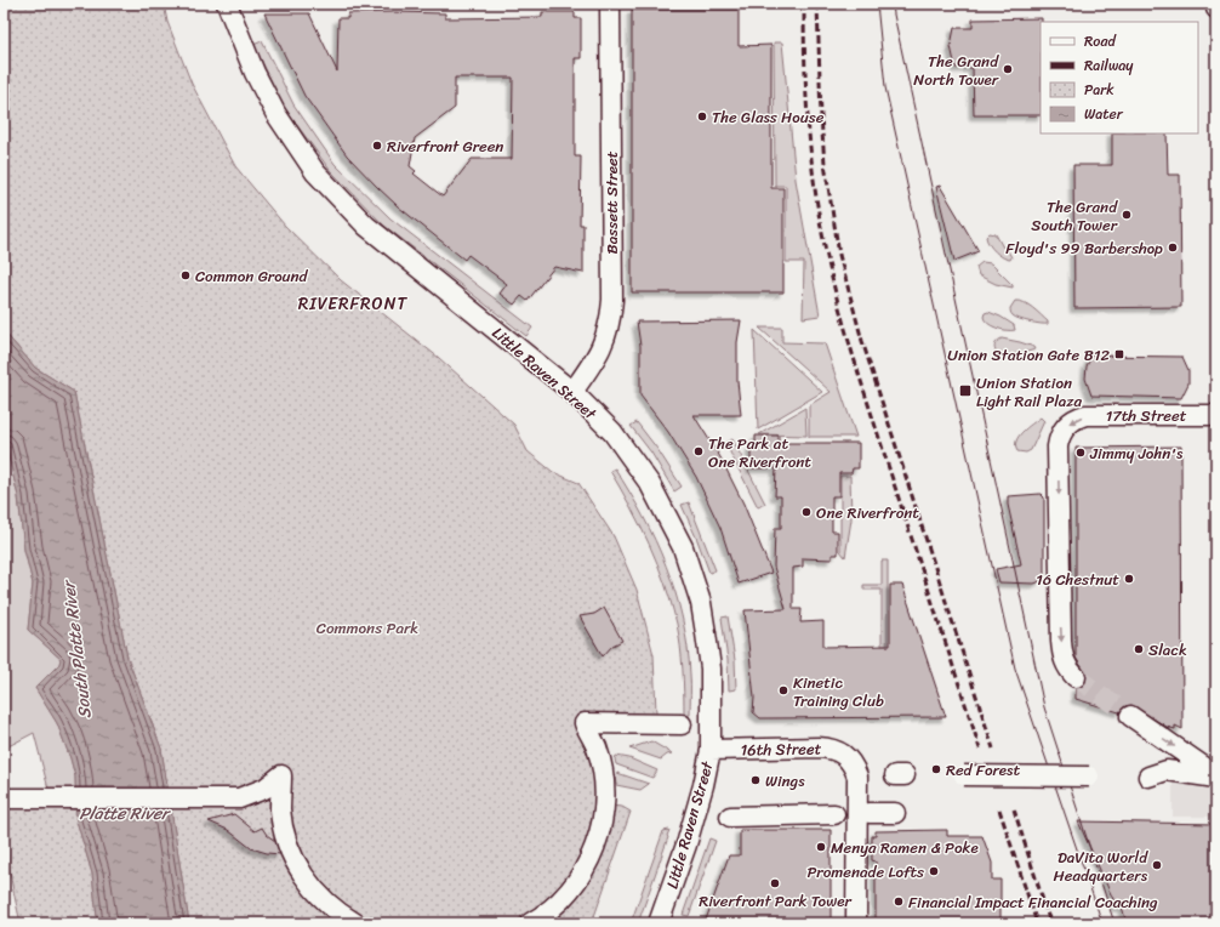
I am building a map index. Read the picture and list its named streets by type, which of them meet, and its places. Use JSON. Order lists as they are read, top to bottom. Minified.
{"streets":{"street":["Bassett Street","Little Raven Street","17th Street","16th Street"]},"crossings":[["Bassett Street","Little Raven Street"],["Little Raven Street","16th Street"]],"districts":["RIVERFRONT"],"water":["South Platte River","Platte River"],"parks":["Commons Park"],"places":{"other":["The Grand North Tower","The Glass House","Riverfront Green","The Grand South Tower","Floyd's 99 Barbershop","Common Ground","The Park at One Riverfront","Jimmy John's","One Riverfront","16 Chestnut","Slack","Kinetic Training Club","Red Forest","Wings","Menya Ramen & Poke","DaVita World Headquarters","Promenade Lofts","Riverfront Park Tower","Financial Impact Financial Coaching"],"transit":["Union Station Gate B12","Union Station Light Rail Plaza"]},"legend":["Road","Railway","Park","Water"]}
